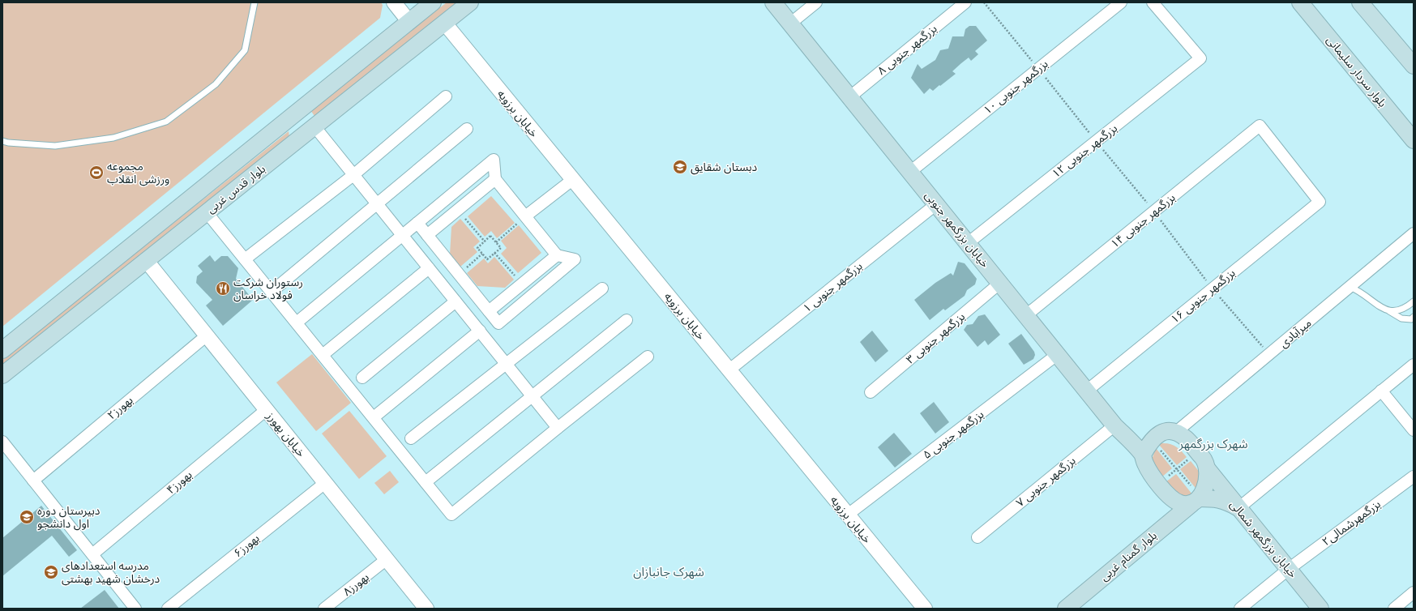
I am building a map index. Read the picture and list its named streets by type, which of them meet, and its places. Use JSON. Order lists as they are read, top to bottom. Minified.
{"streets":{"main road":["بلوار سردار سلیمانی","بلوار قدس غربی","خیابان بزرگمهر جنوبی","خیابان بزرگمهر شمالی","بلوار گمنام غربی"],"street":["بزرگمهر جنوبی ۸","بزرگمهر جنوبی ۱۰","خیابان برزویه","بزرگمهر جنوبی ۱۲","بزرگمهر جنوبی ۱۴","بزرگمهر جنوبی ۱","بزرگمهر جنوبی ۱۶","میرآبادی","بزرگمهر جنوبی ۳","بهورز۲","خیابان بهورز","بزرگمهر جنوبی ۵","بزرگمهر جنوبی ۷","بهورز۴","بزرگمهرشمالی۲","بهورز۶","بهورز۸"]},"crossings":[["بزرگمهر جنوبی ۸","خیابان بزرگمهر جنوبی"],["بزرگمهر جنوبی ۱۰","خیابان بزرگمهر جنوبی"],["خیابان برزویه","بلوار قدس غربی"],["خیابان برزویه","بزرگمهر جنوبی ۱"],["خیابان برزویه","بزرگمهر جنوبی ۵"],["بزرگمهر جنوبی ۱۲","خیابان بزرگمهر جنوبی"],["بلوار قدس غربی","خیابان بهورز"],["بزرگمهر جنوبی ۱۴","خیابان بزرگمهر جنوبی"],["بزرگمهر جنوبی ۱۴","بزرگمهر جنوبی ۱۶"],["خیابان بزرگمهر جنوبی","بزرگمهر جنوبی ۱"],["خیابان بزرگمهر جنوبی","بزرگمهر جنوبی ۱۶"],["خیابان بزرگمهر جنوبی","بزرگمهر جنوبی ۳"],["خیابان بزرگمهر جنوبی","بزرگمهر جنوبی ۵"],["خیابان بزرگمهر جنوبی","بزرگمهر جنوبی ۷"],["میرآبادی","خیابان بزرگمهر شمالی"],["بهورز۲","خیابان بهورز"],["خیابان بهورز","بهورز۴"],["خیابان بهورز","بهورز۶"],["خیابان بهورز","بهورز۸"],["بزرگمهرشمالی۲","خیابان بزرگمهر شمالی"]],"districts":["شهرک بزرگمهر","شهرک جانبازان"],"places":{"school or university":["دبستان شقایق","دبیرستان دوره اول دانشجو","مدرسه استعدادهای درخشان شهید بهشتی"],"sports":["مجموعه ورزشی انقلاب"],"restaurant":["رستوران شرکت فولاد خراسان"]}}
